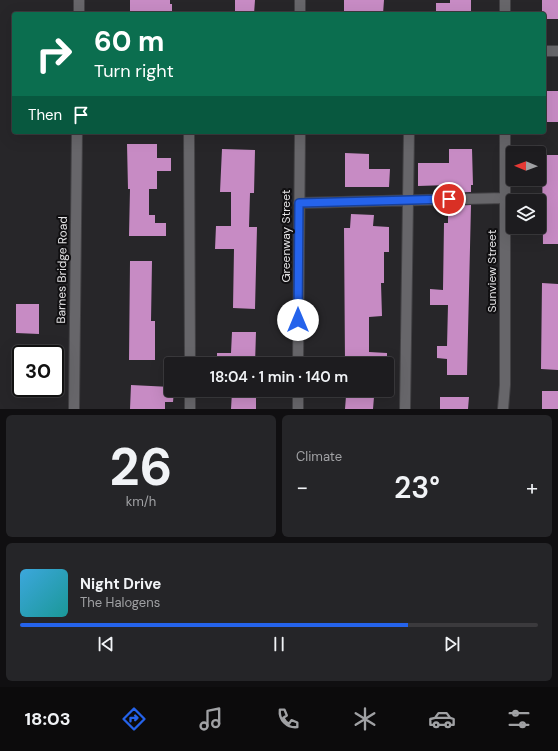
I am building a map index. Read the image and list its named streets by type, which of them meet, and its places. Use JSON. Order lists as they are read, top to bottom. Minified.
{"streets":{"street":["Greenway Street","Barnes Bridge Road","Sunview Street"]},"north":"left","page":{"turn":["60 m","Turn right"],"then":"Then","limit":"30","trip":"18:04 · 1 min · 140 m","tile":[["26","km/h"],"Climate"],"heat":["−","23°","+"],"song":["Night Drive","The Halogens"],"tabs":"18:03"}}
